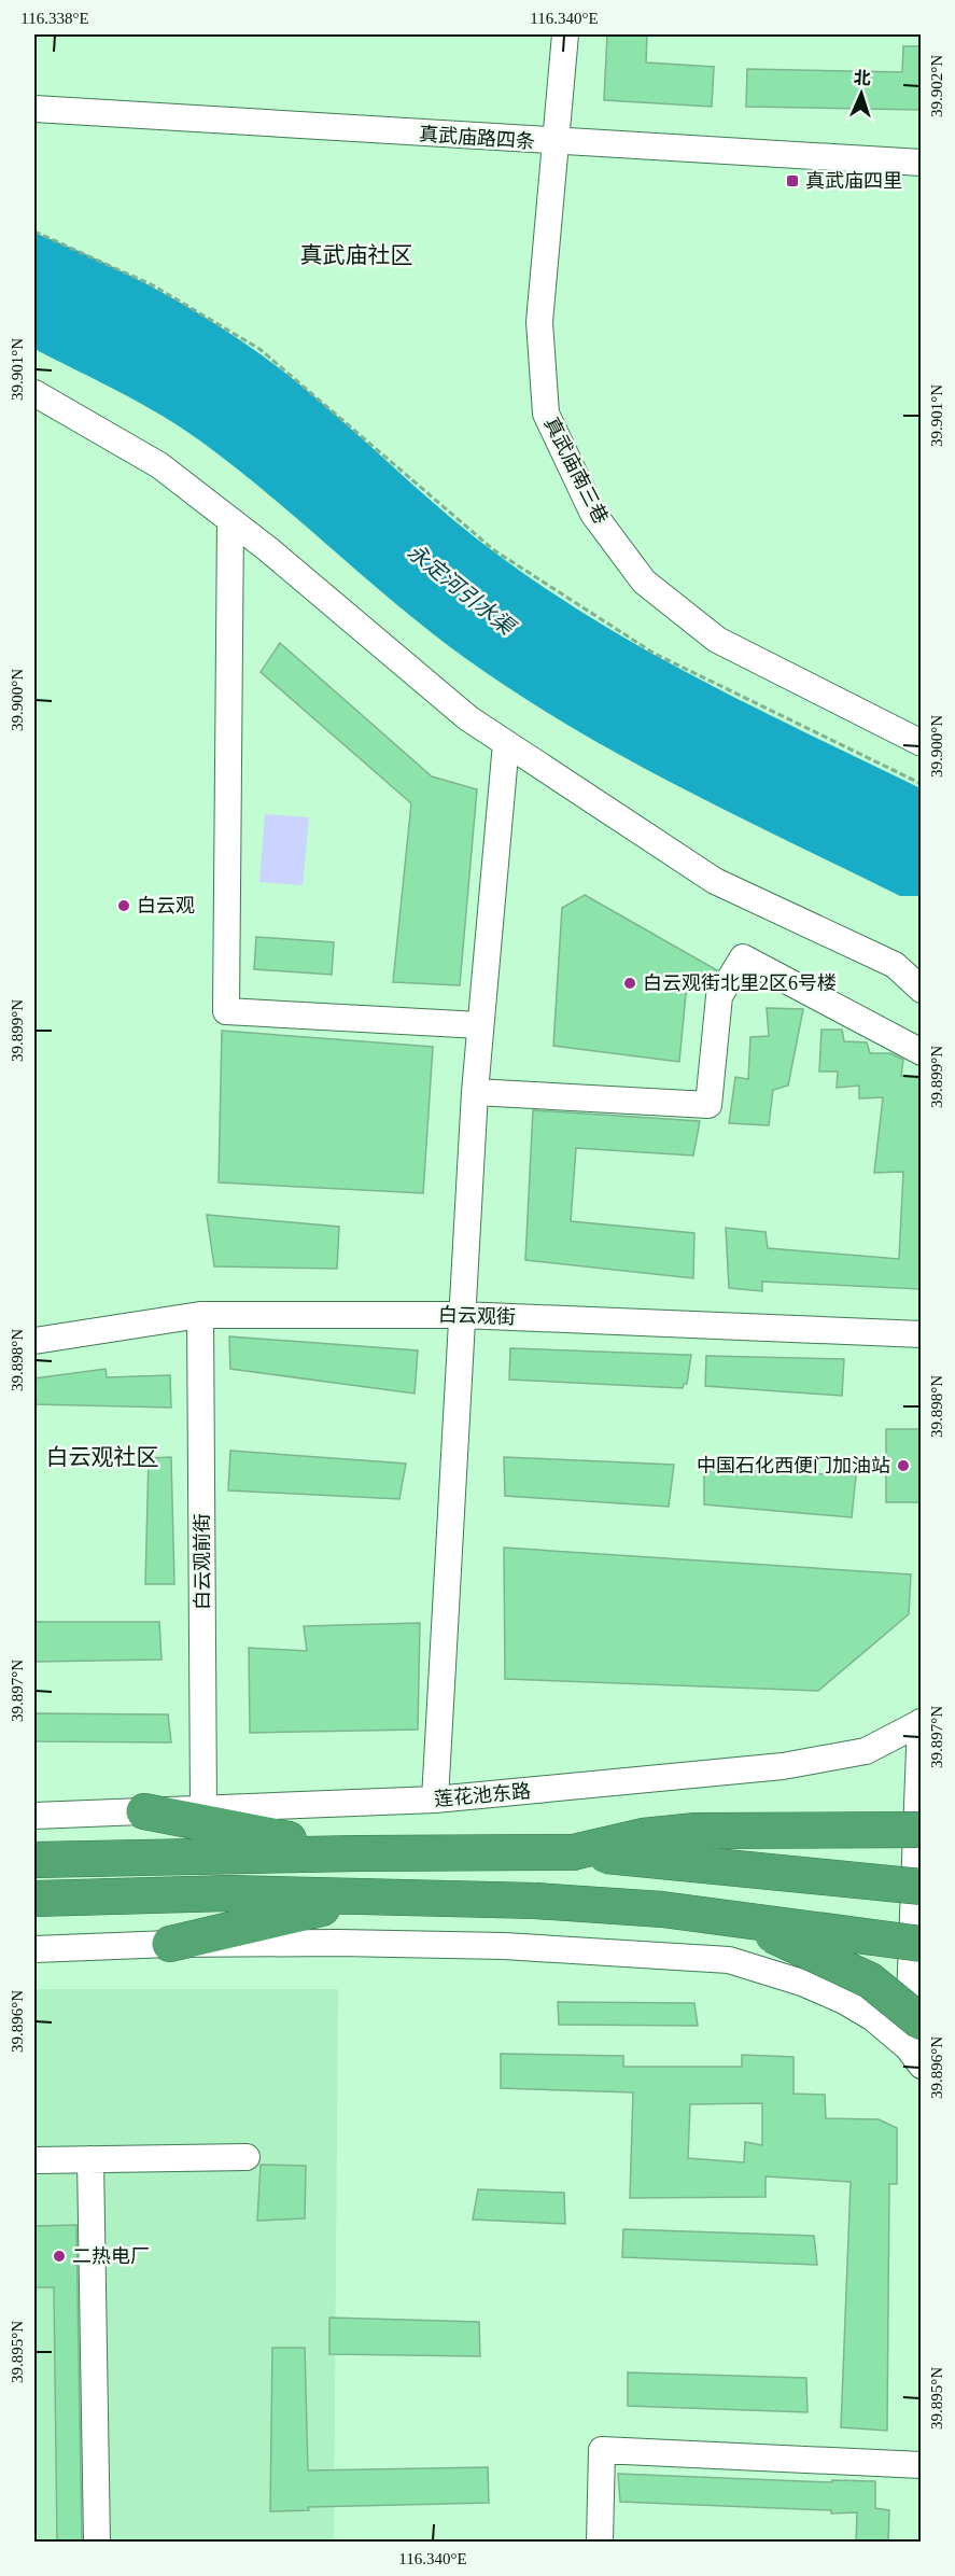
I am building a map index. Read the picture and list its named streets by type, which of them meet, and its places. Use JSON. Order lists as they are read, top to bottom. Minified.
{"streets":{"street":["真武庙路四条","真武庙南三巷","白云观街","白云观前街","莲花池东路"]},"crossings":[["真武庙路四条","真武庙南三巷"],["白云观街","白云观前街"],["白云观前街","莲花池东路"]],"districts":["真武庙社区","白云观社区"],"water":["永定河引水渠"],"places":{"transit":["真武庙四里"],"other":["白云观","白云观街北里2区6号楼","中国石化西便门加油站","二热电厂"]},"north":"top","coordinates":["116.338°E","116.340°E","39.902°N","39.901°N","39.900°N","39.899°N","39.898°N","39.897°N","39.896°N","39.895°N"]}
